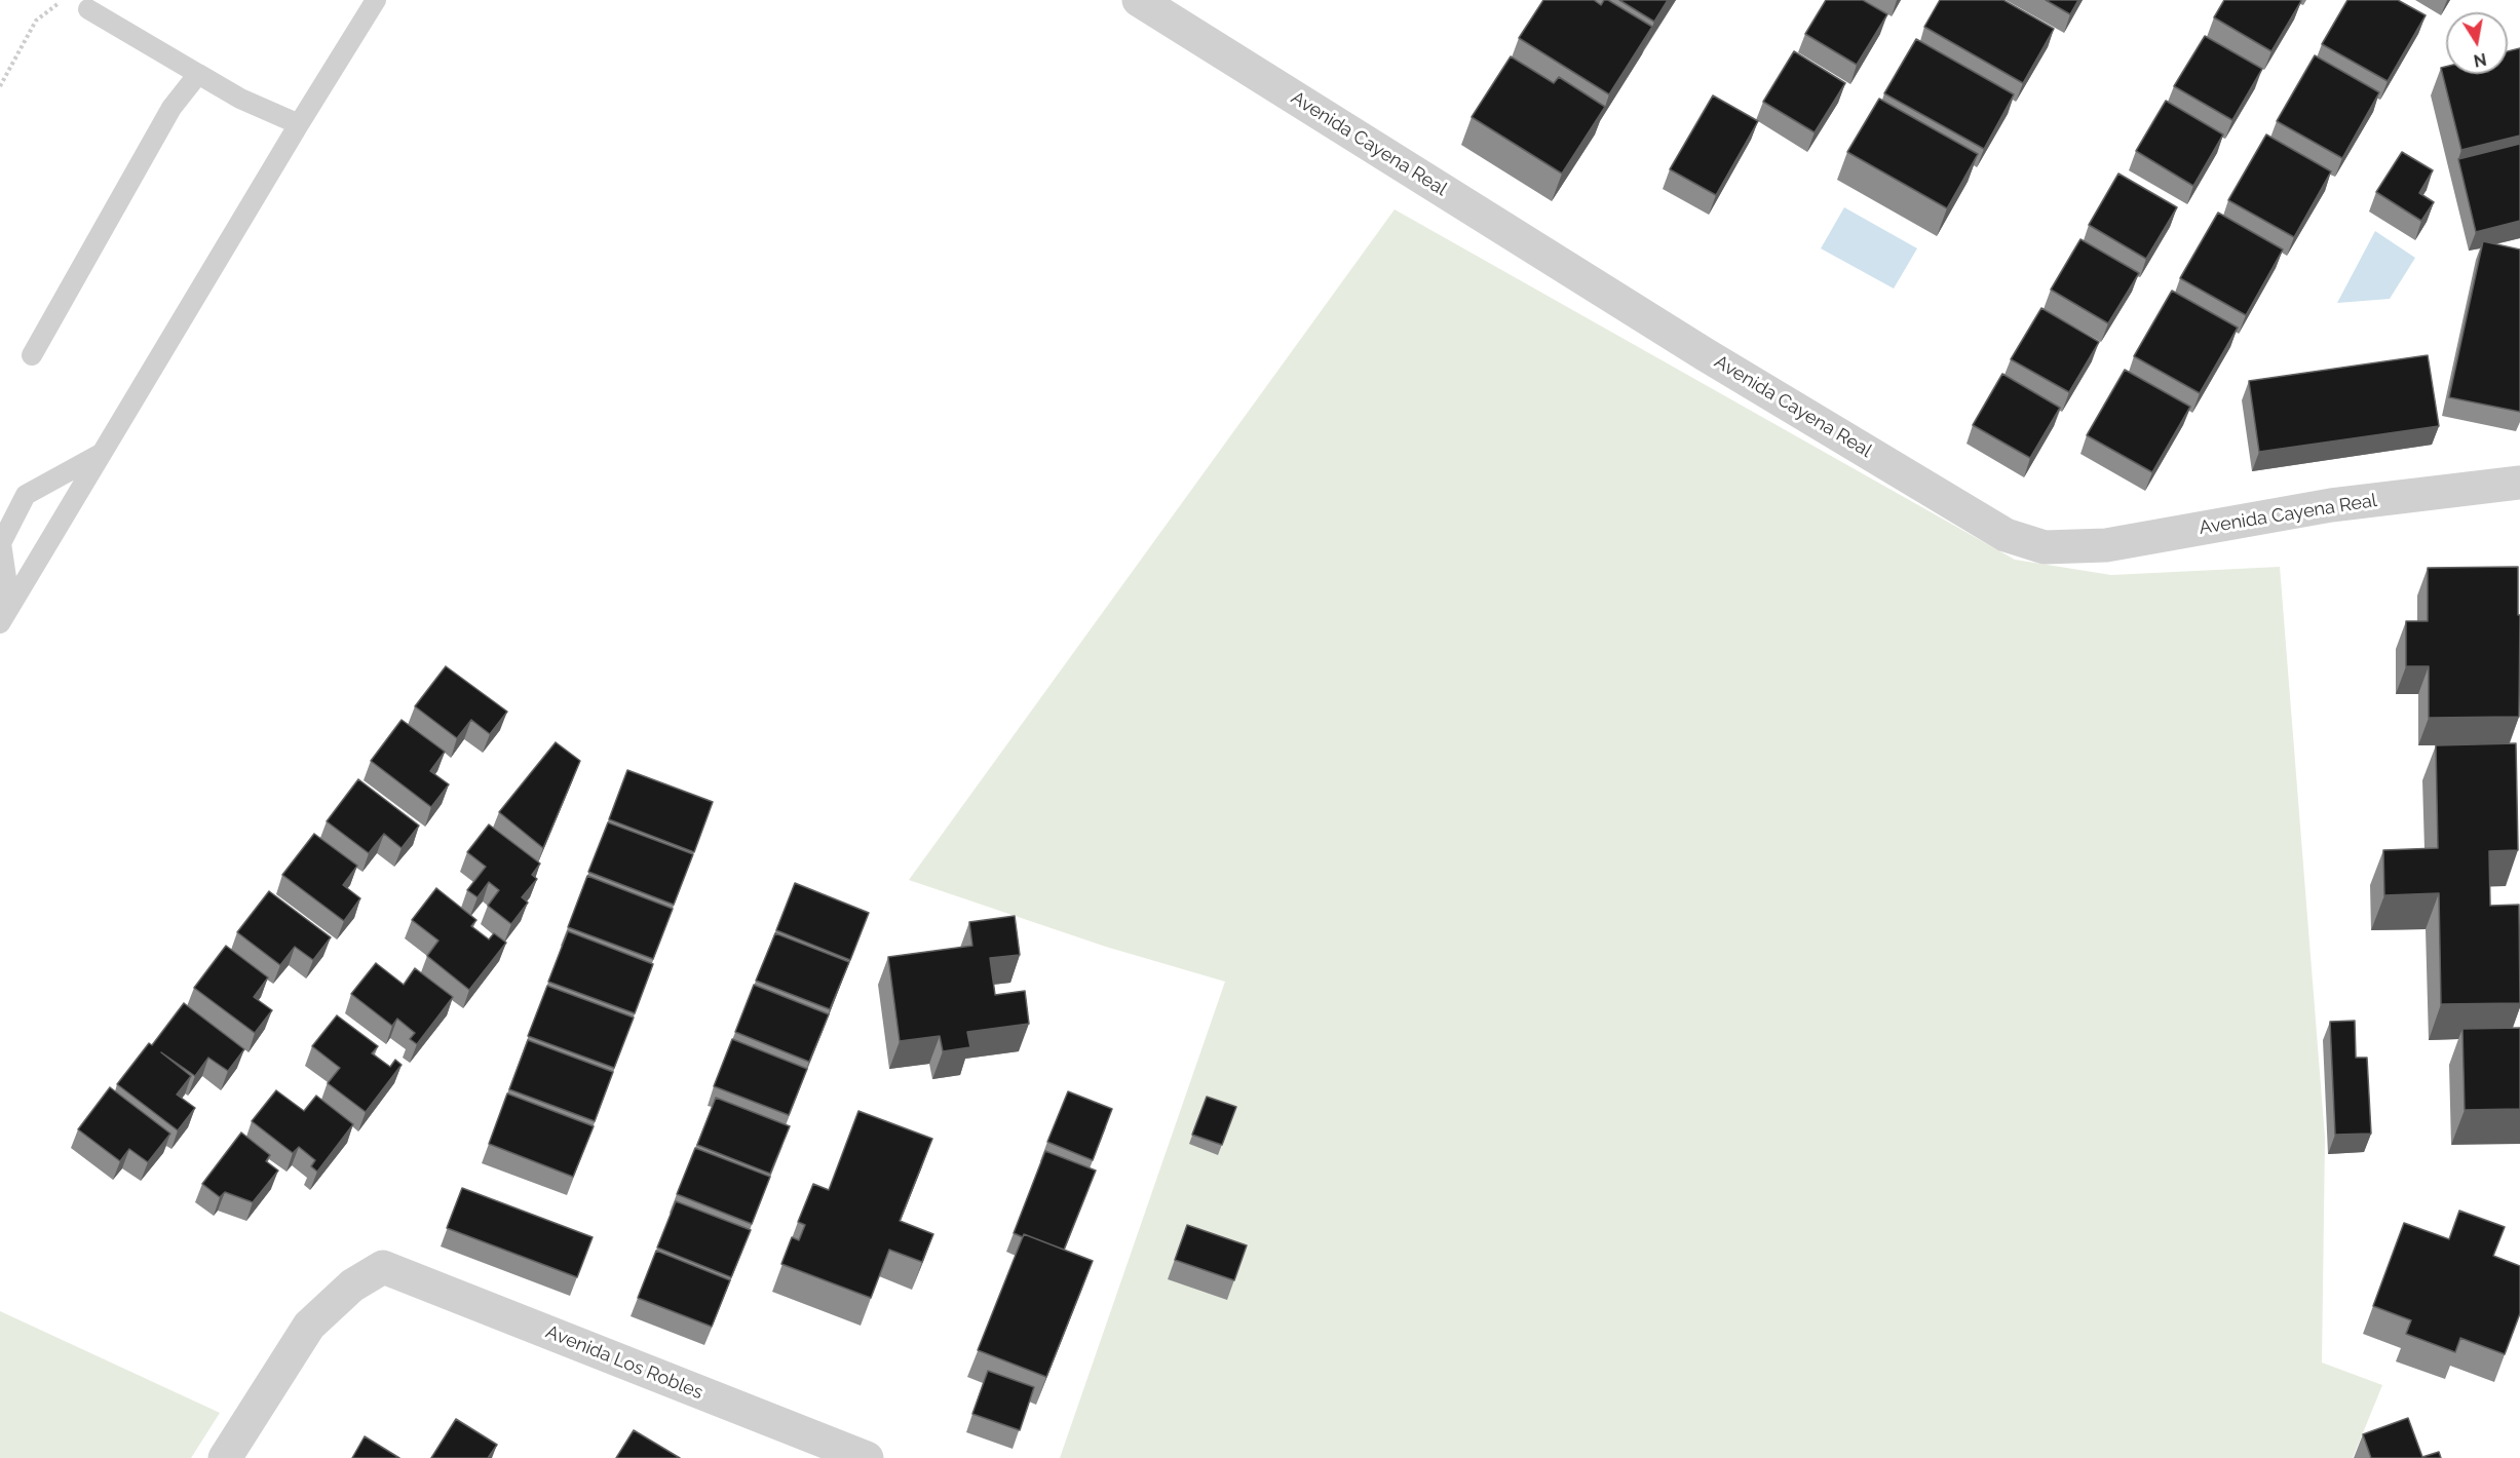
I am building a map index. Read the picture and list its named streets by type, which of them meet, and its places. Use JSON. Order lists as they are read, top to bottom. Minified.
{"streets":{"street":["Avenida Cayena Real","Avenida Los Robles"]},"north":"bottom"}
